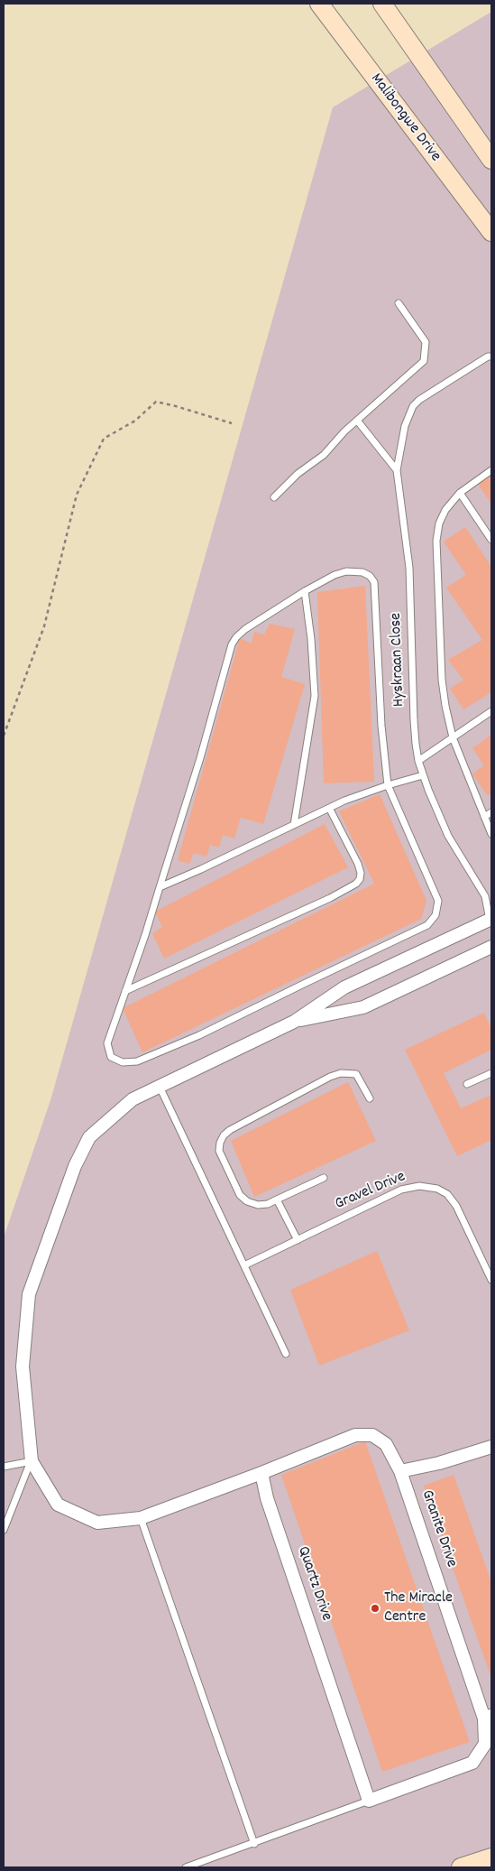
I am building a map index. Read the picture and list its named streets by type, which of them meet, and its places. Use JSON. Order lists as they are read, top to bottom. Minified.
{"streets":{"main road":["Malibongwe Drive"],"street":["Granite Drive","Quartz Drive"],"lane":["Hyskraan Close","Gravel Drive"]},"places":["The Miracle Centre"]}
